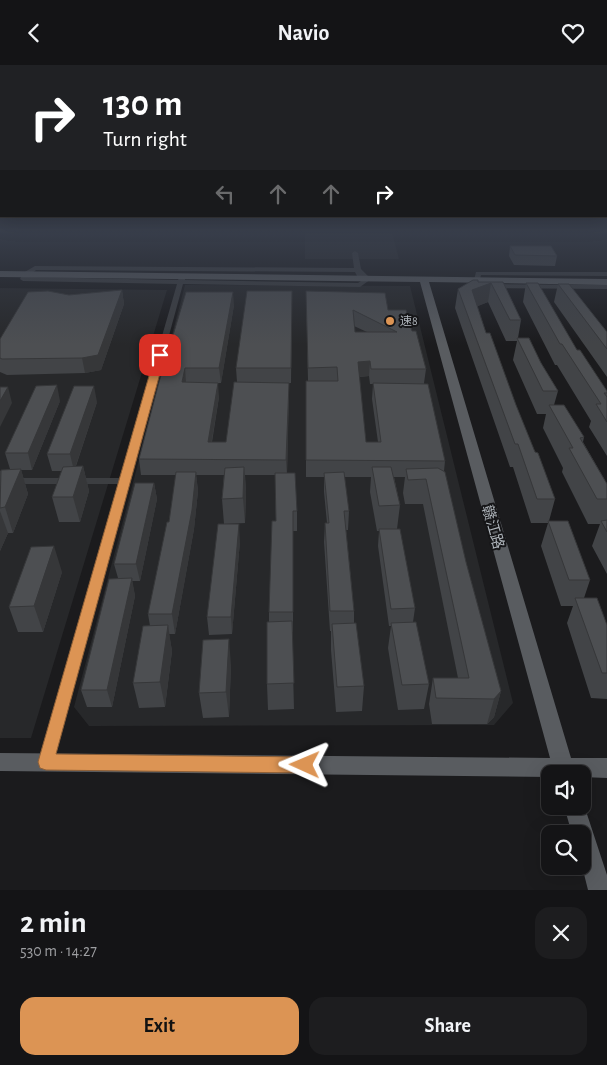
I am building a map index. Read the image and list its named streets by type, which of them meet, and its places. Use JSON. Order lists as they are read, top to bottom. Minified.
{"streets":{"main road":["赣江路"]},"places":["速8"],"page":{"header":"Navio","turn":["130 m","Turn right"],"heading":["2 min","530 m · 14:27"],"buttons":["Exit","Share"]}}
